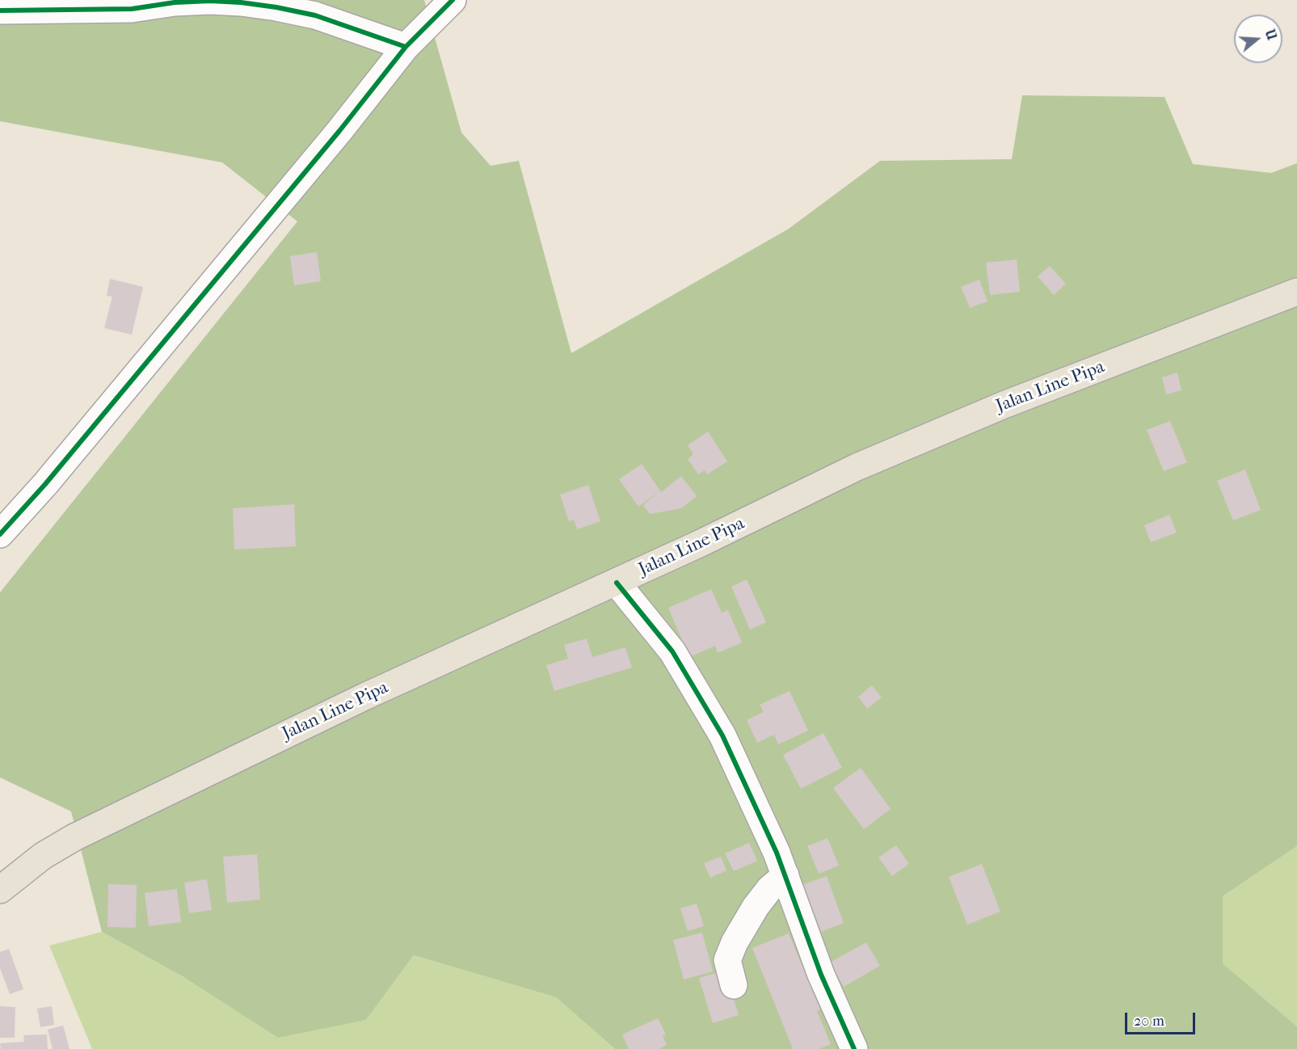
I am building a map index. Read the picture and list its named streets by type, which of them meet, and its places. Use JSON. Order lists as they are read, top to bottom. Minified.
{"streets":{"main road":["Jalan Line Pipa"]},"scale_bar":"20 m","north":"right"}
